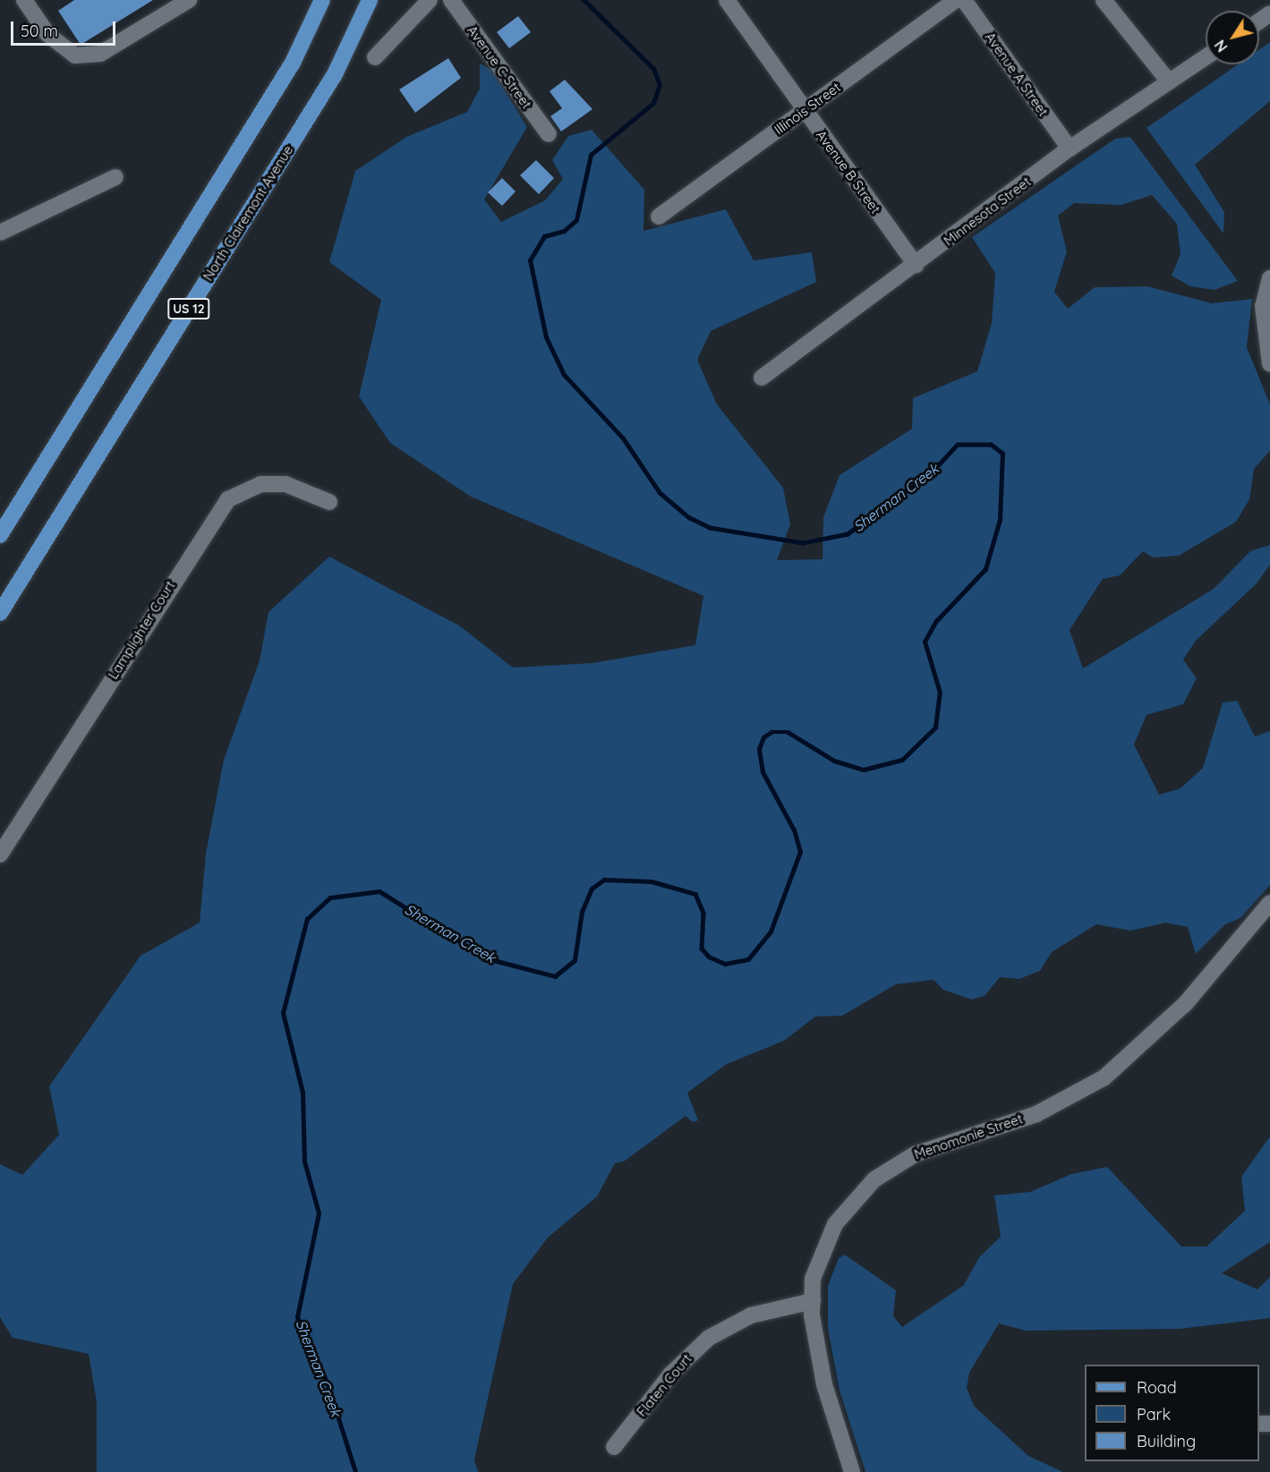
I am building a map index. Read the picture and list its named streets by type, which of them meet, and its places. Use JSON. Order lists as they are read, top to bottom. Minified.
{"streets":{"main road":["North Clairemont Avenue","US 12"],"street":["Avenue C Street","Avenue A Street","Illinois Street","Avenue B Street","Minnesota Street","Lamplighter Court","Menomonie Street","Flaten Court"]},"crossings":[["Avenue A Street","Minnesota Street"],["Illinois Street","Avenue B Street"],["Avenue B Street","Minnesota Street"],["Menomonie Street","Flaten Court"]],"water":["Sherman Creek"],"legend":["Road","Park","Building"],"scale_bar":"50 m","north":"bottom left"}
